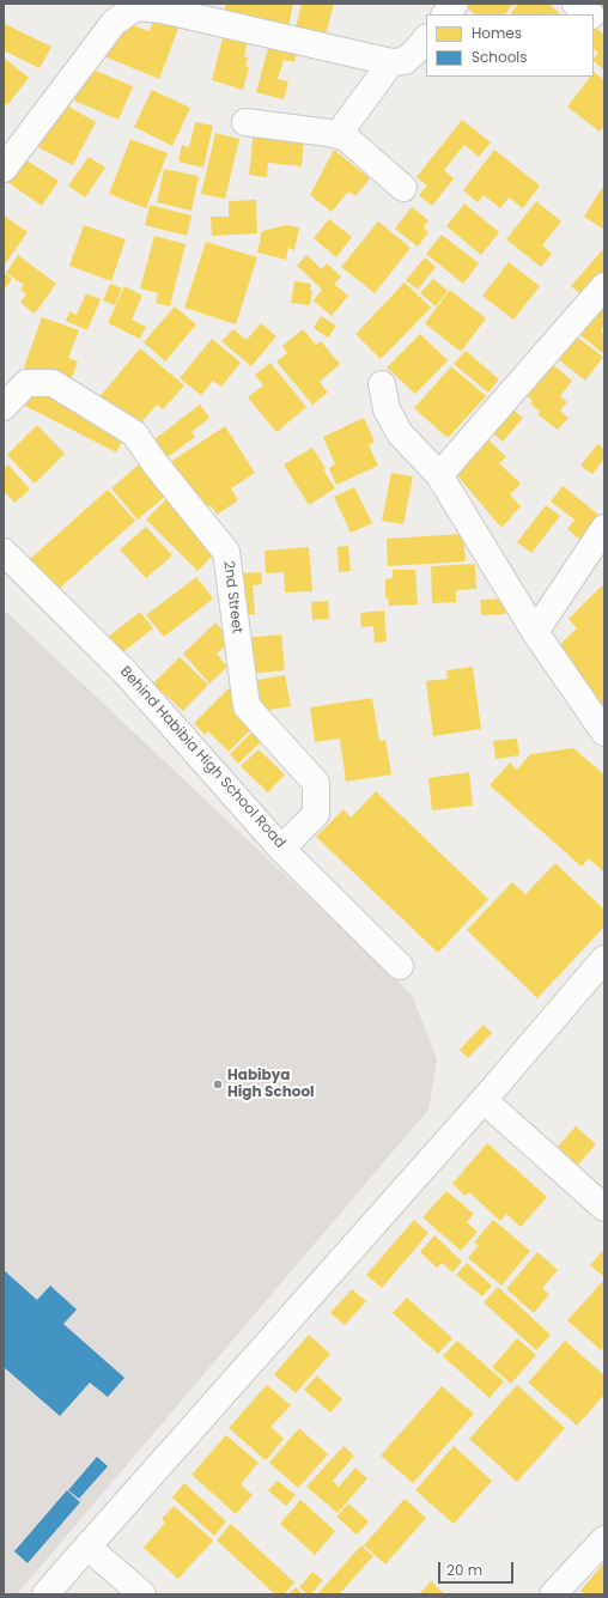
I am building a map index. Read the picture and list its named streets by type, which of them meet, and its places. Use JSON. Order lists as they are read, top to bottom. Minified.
{"streets":{"street":["2nd Street","Behind Habibia High School Road"]},"crossings":[["2nd Street","Behind Habibia High School Road"]],"places":["Habibya High School"],"legend":["Homes","Schools"],"scale_bar":"20 m"}
